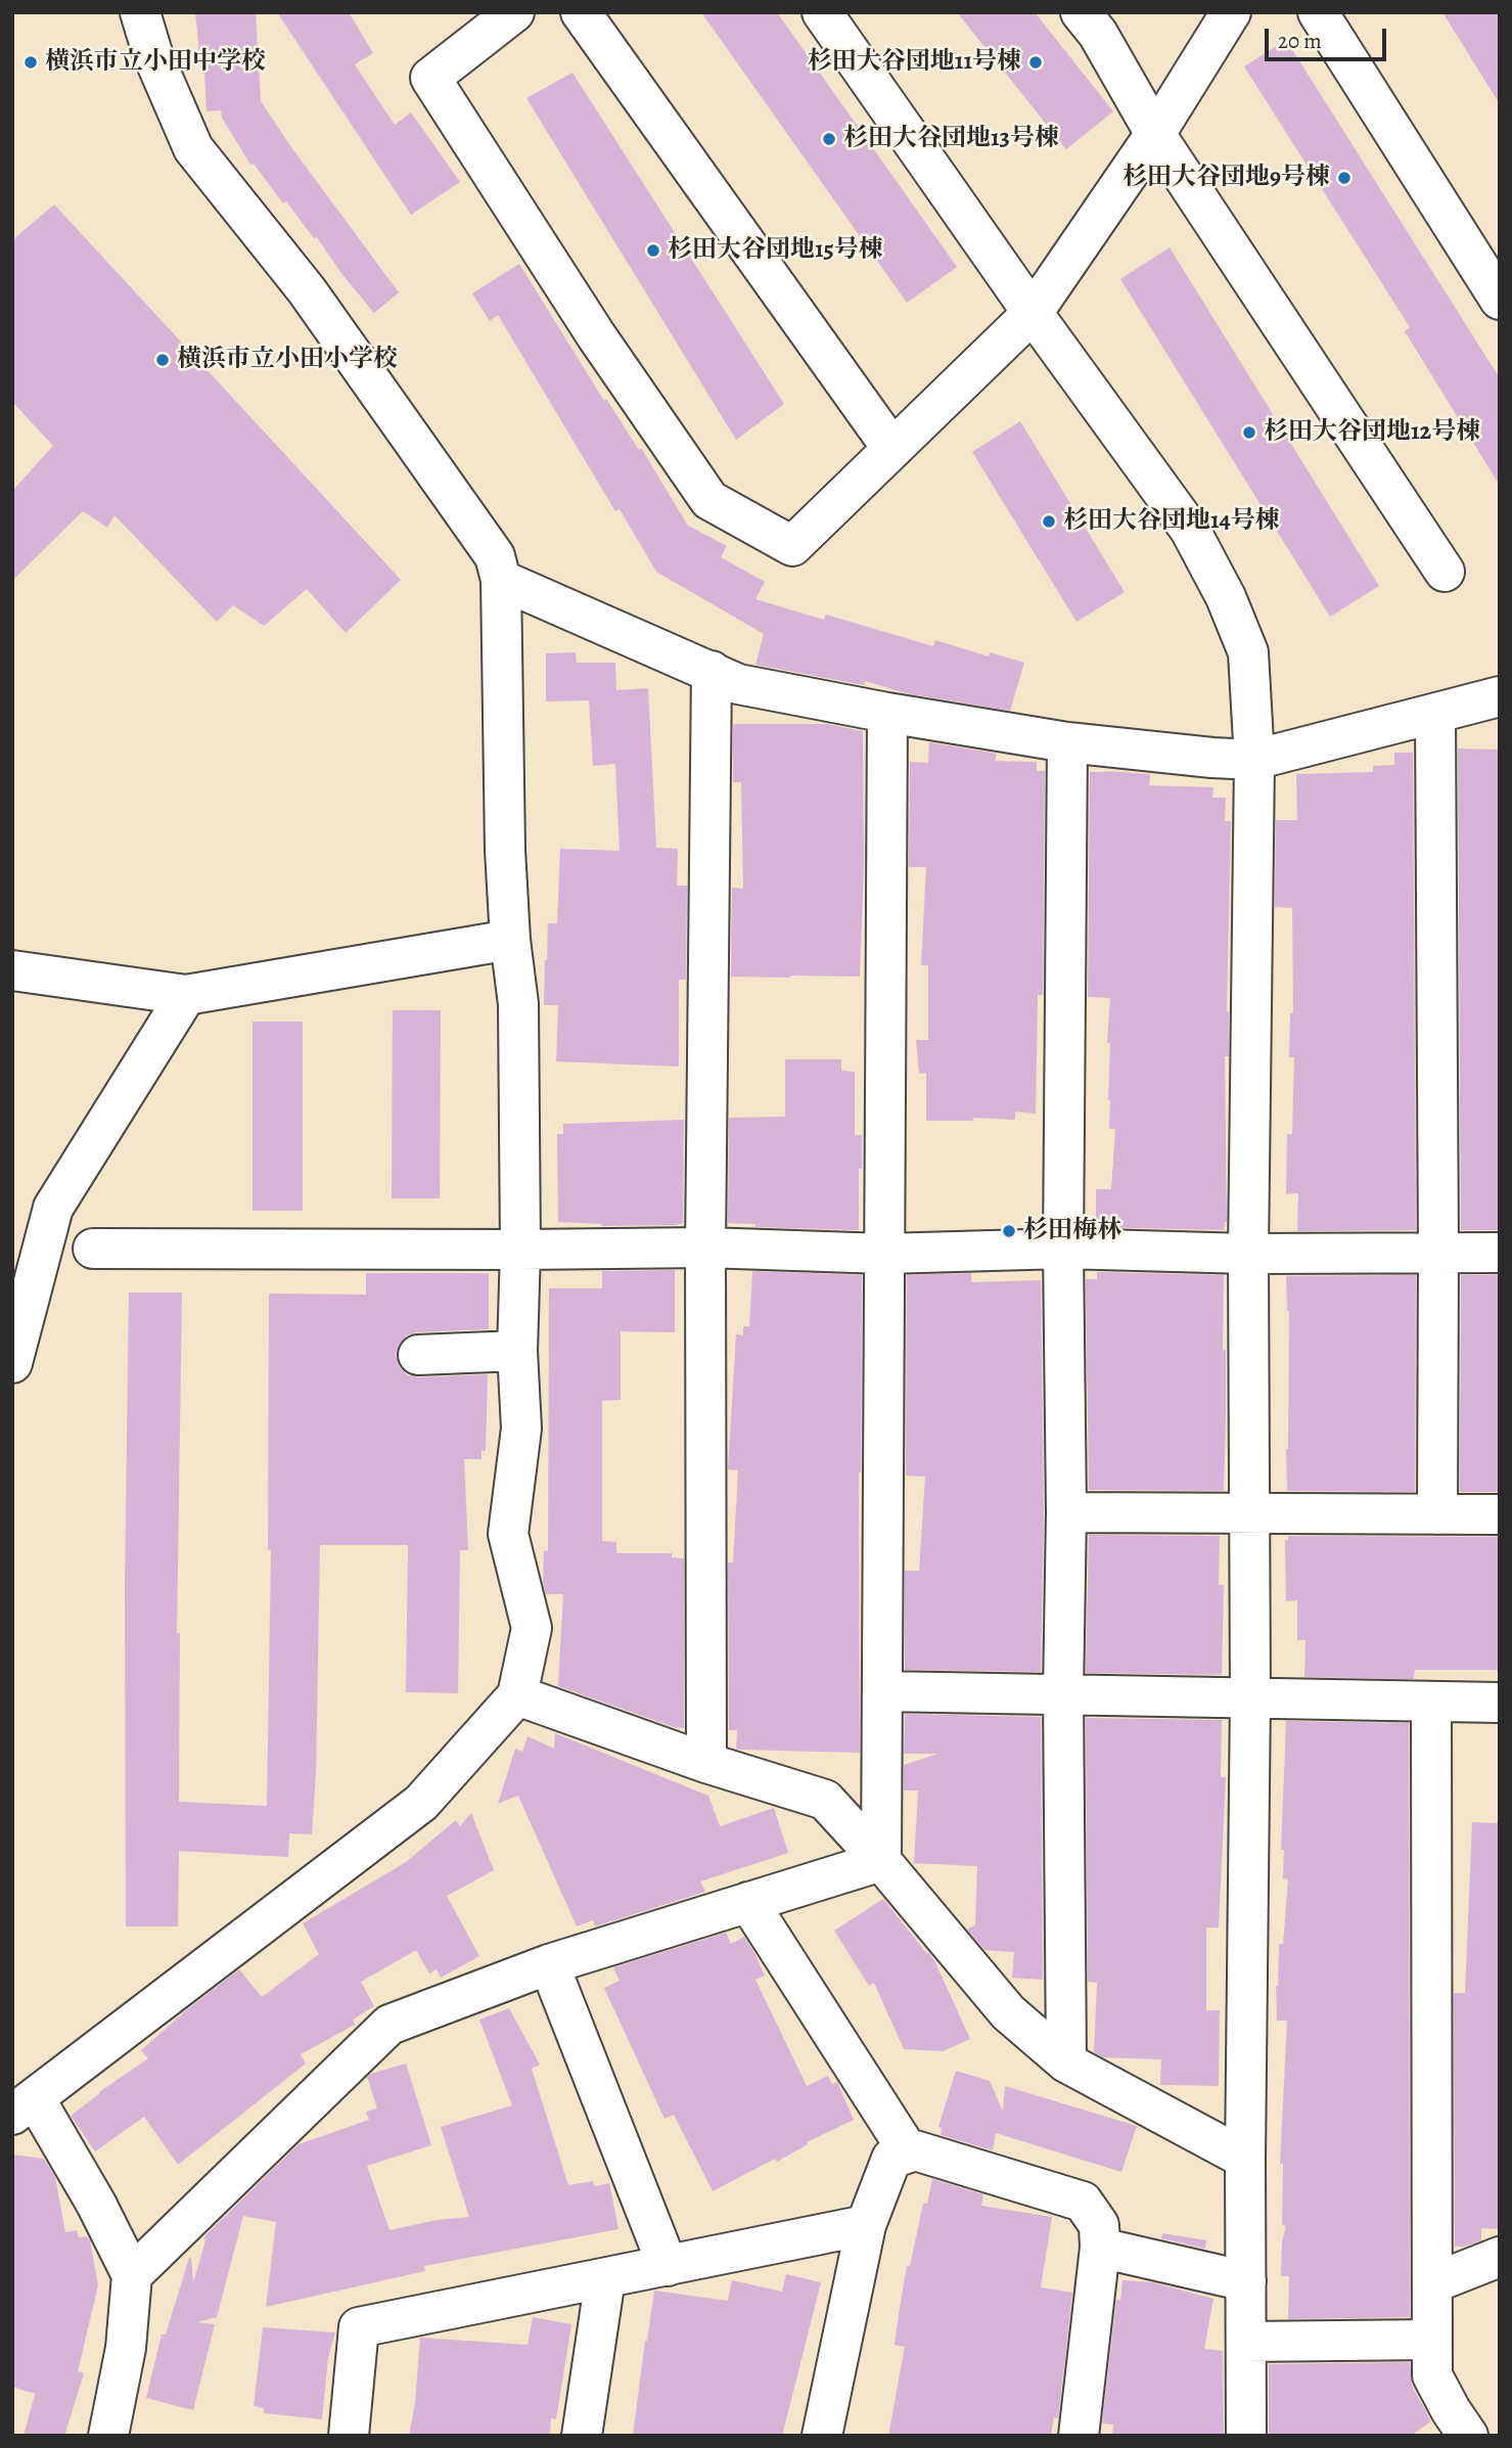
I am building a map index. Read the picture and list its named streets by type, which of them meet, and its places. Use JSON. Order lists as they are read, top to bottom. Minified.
{"places":["横浜市立小田中学校","杉田大谷団地11号棟","杉田大谷団地13号棟","杉田大谷団地9号棟","杉田大谷団地15号棟","横浜市立小田小学校","杉田大谷団地12号棟","杉田大谷団地14号棟","杉田梅林"],"scale_bar":"20 m"}
